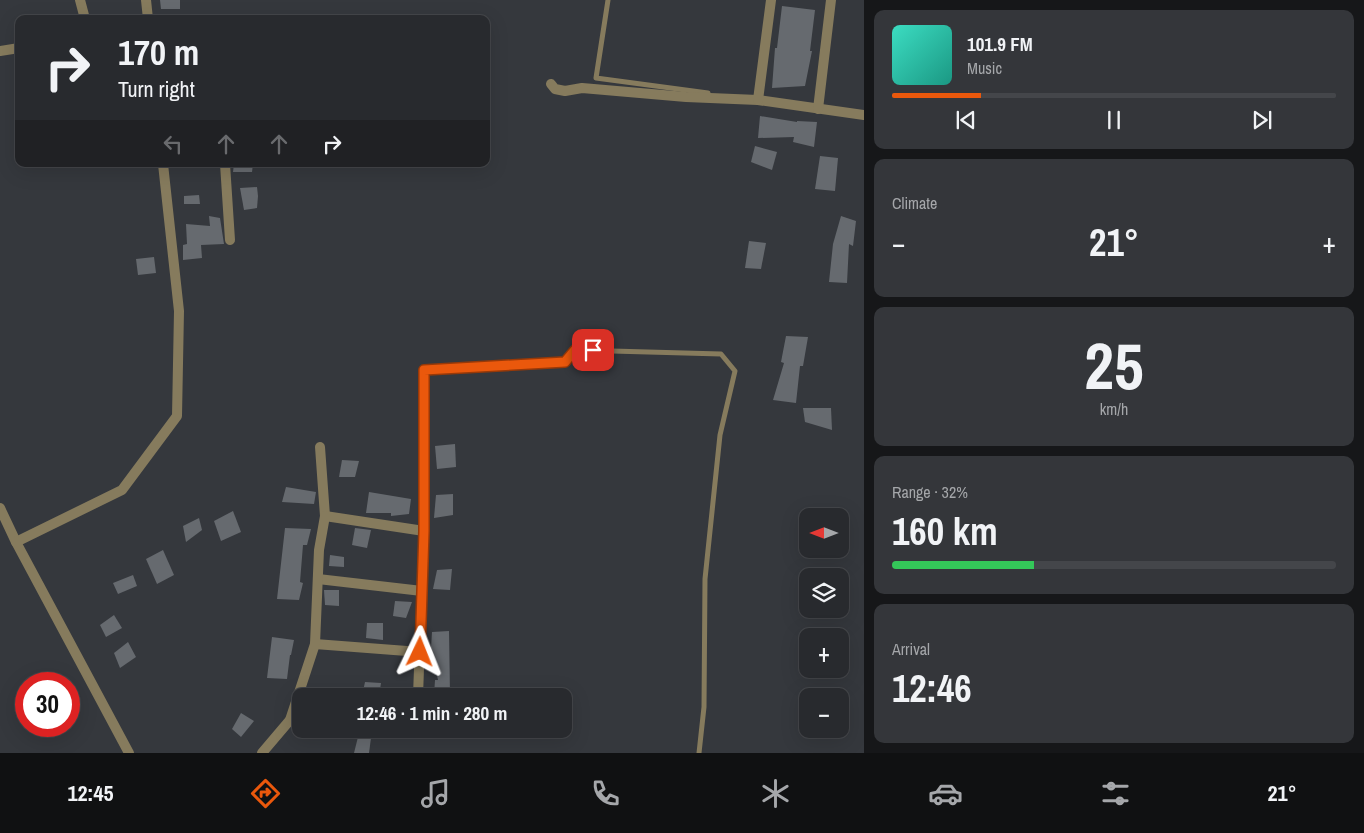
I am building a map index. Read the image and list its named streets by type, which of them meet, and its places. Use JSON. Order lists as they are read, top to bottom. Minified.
{"north":"left","page":{"turn":["170 m","Turn right"],"song":["101.9 FM","Music"],"tile":["Climate",["25","km/h"],["Range · 32%","160 km"],["Arrival","12:46"]],"heat":["−","21°","+"],"map_buttons":["+","−"],"limit":"30","trip":"12:46 · 1 min · 280 m","tabs":["12:45","21°"]}}
